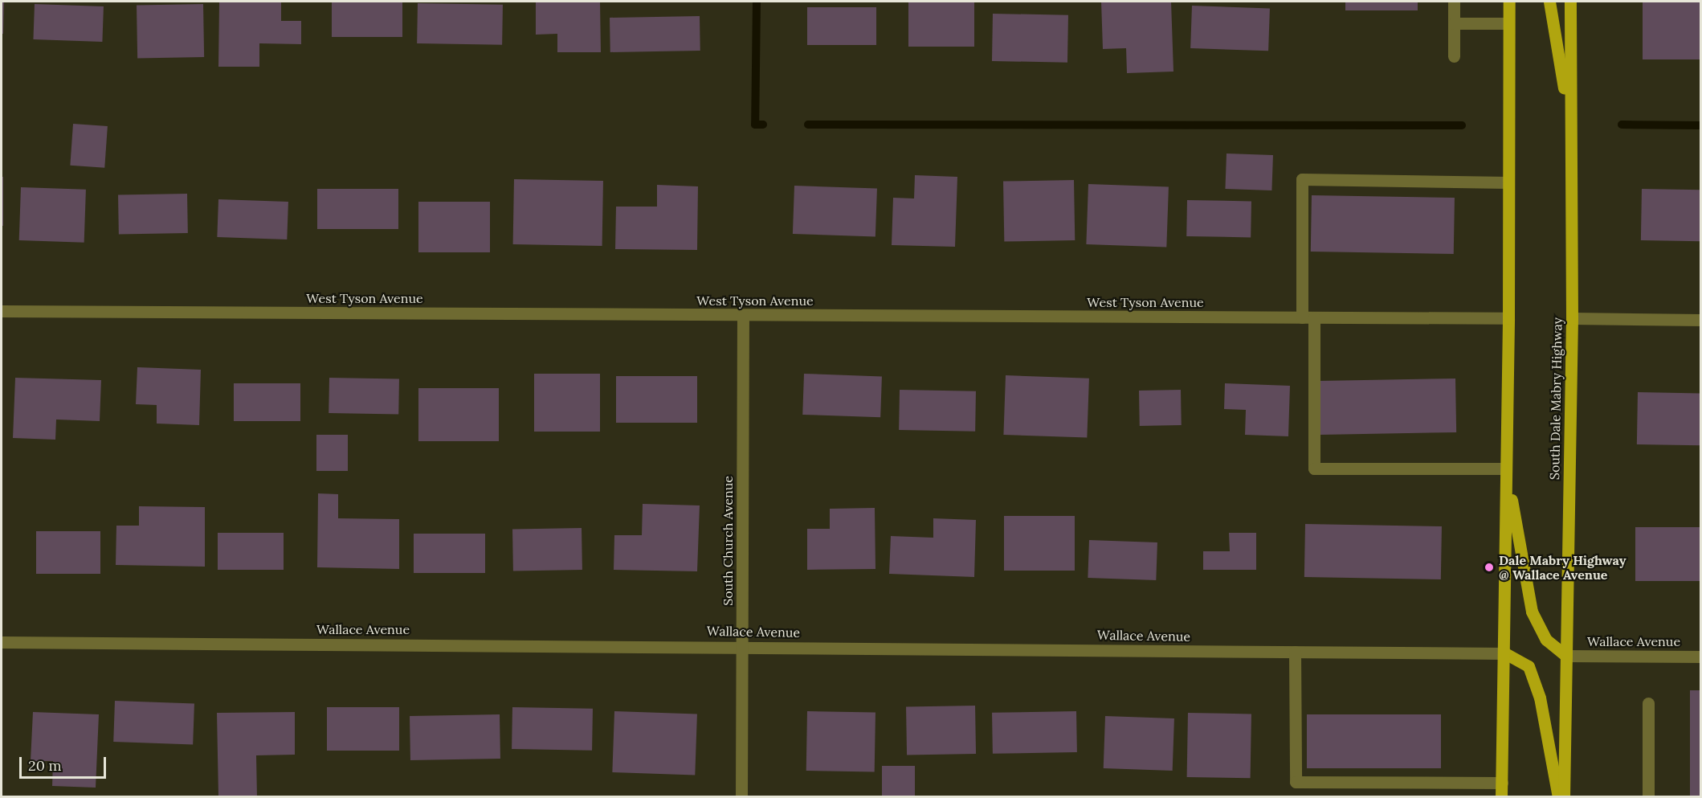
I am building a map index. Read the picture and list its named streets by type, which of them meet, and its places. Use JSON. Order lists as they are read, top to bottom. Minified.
{"streets":{"main road":["South Dale Mabry Highway"],"street":["West Tyson Avenue","South Church Avenue","Wallace Avenue"]},"crossings":[["West Tyson Avenue","South Church Avenue"],["South Dale Mabry Highway","Wallace Avenue"],["South Church Avenue","Wallace Avenue"]],"places":["Dale Mabry Highway @ Wallace Avenue"],"scale_bar":"20 m"}
